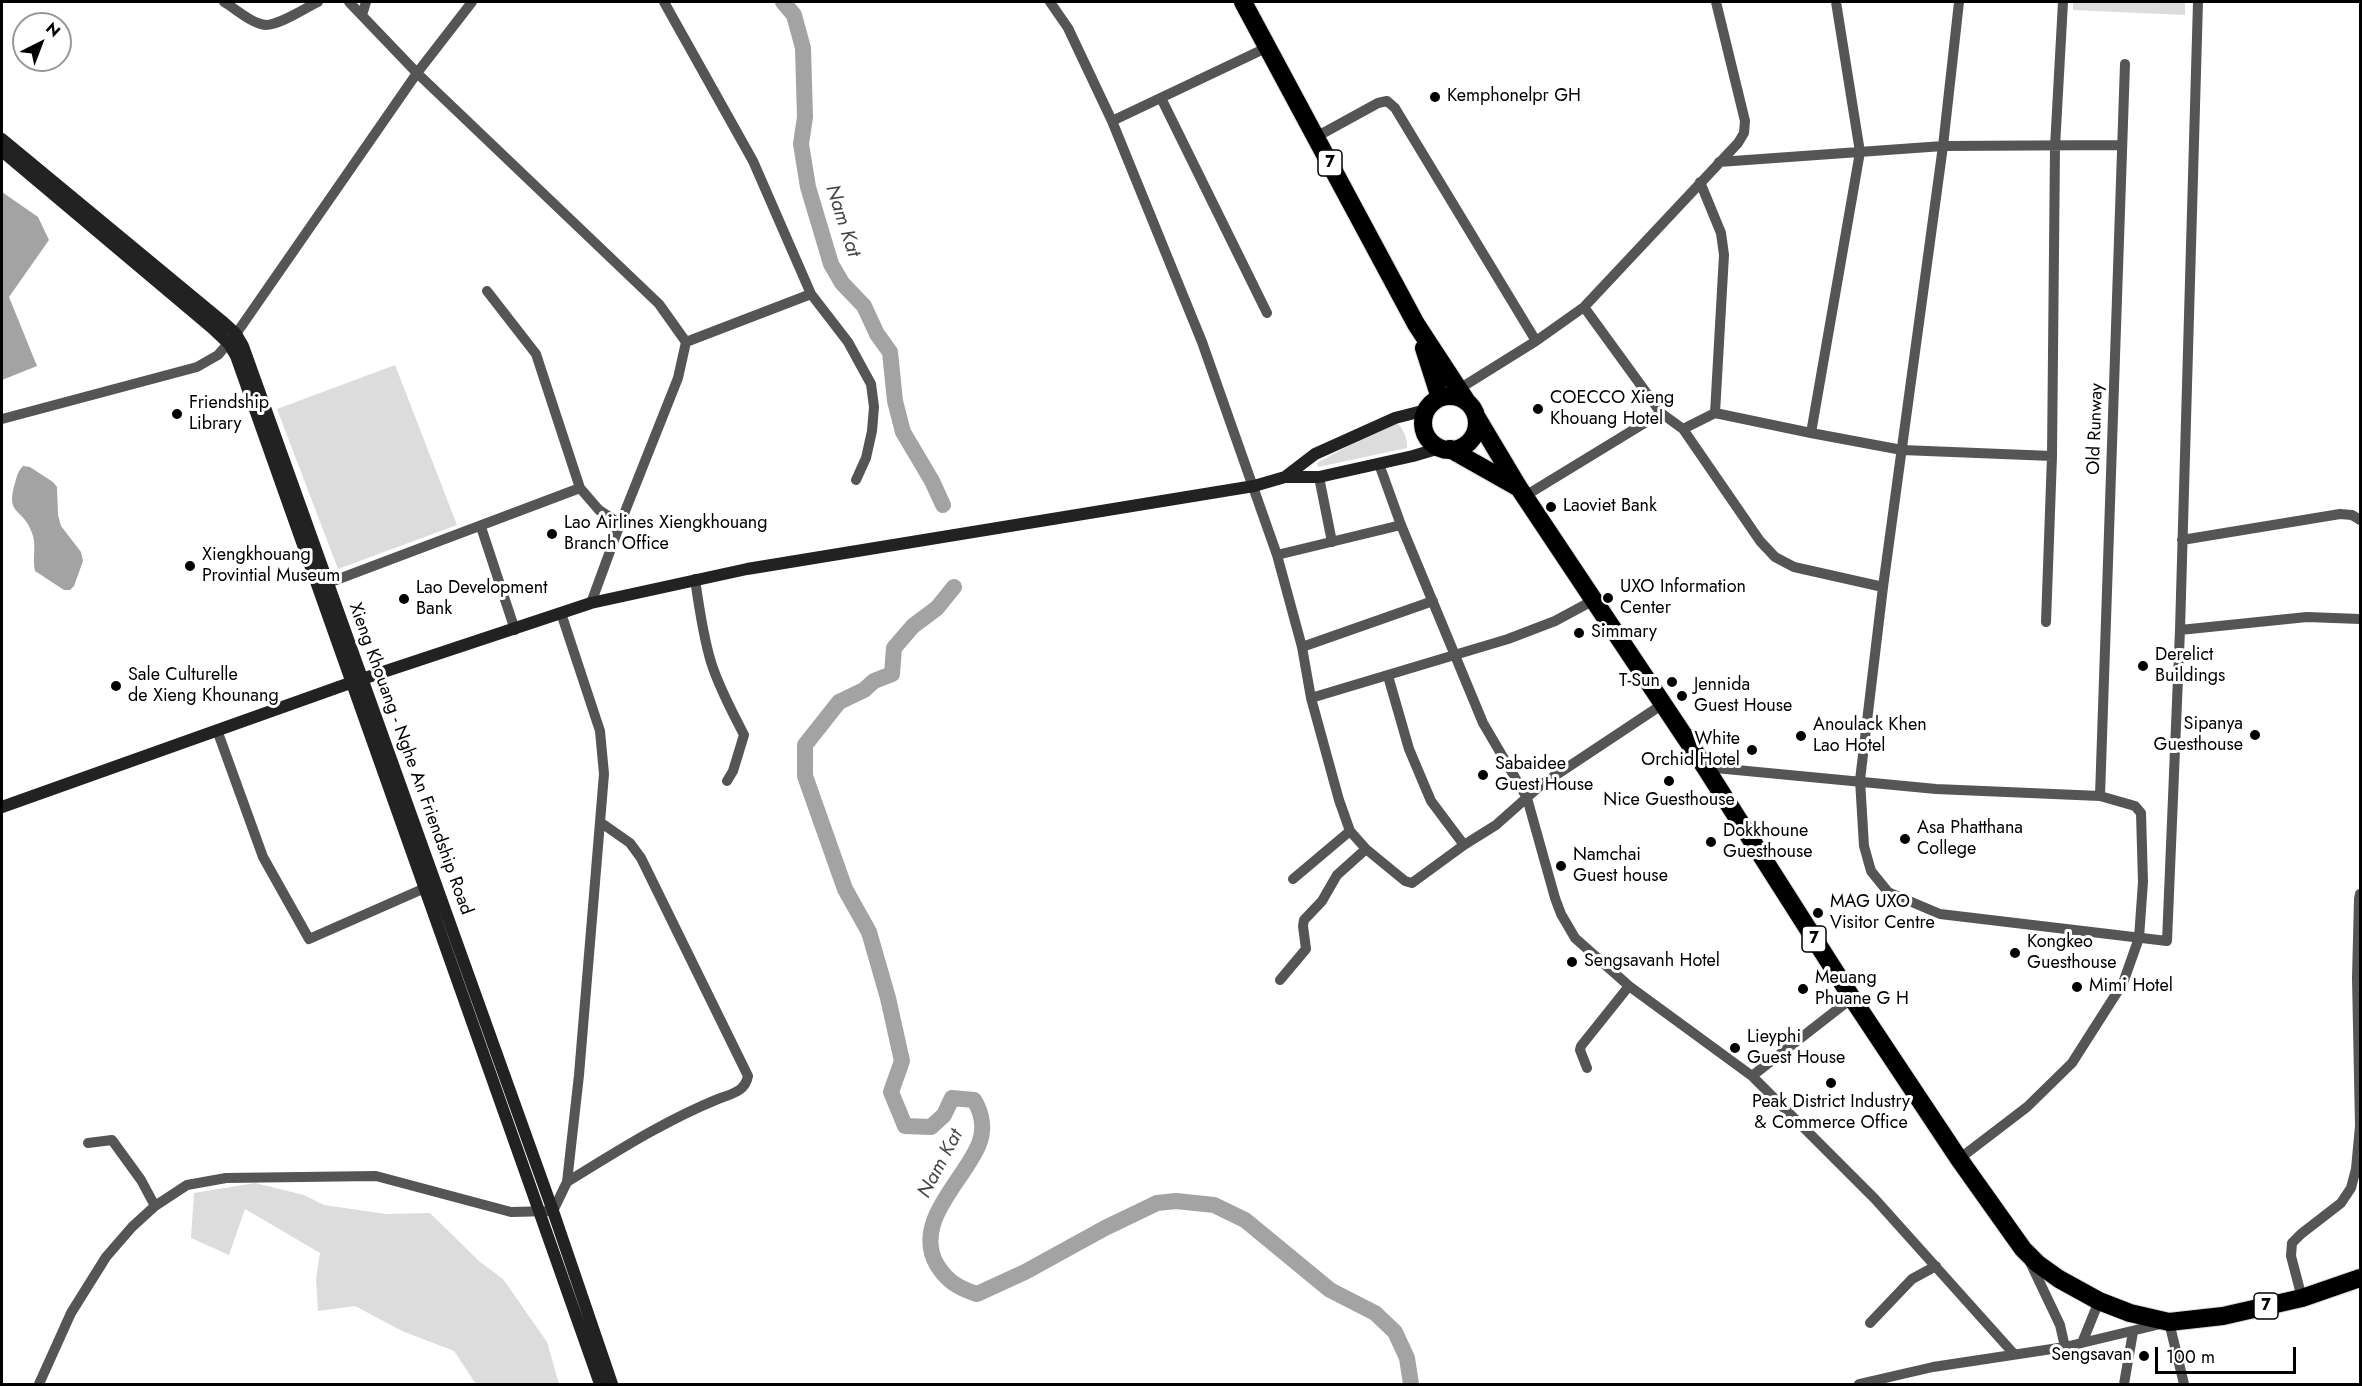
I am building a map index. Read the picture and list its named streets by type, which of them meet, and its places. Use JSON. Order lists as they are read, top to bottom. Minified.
{"streets":{"highway":["7"],"street":["Old Runway","Xieng Khouang - Nghe An Friendship Road"]},"water":["Nam Kat"],"places":["Kemphonelpr GH","COECCO Xieng Khouang Hotel","Friendship Library","Laoviet Bank","Lao Airlines Xiengkhouang Branch Office","Xiengkhouang Provintial Museum","UXO Information Center","Lao Development Bank","Simmary","Derelict Buildings","T-Sun","Sale Culturelle de Xieng Khounang","Jennida Guest House","Sipanya Guesthouse","Anoulack Khen Lao Hotel","White Orchid Hotel","Sabaidee Guest House","Nice Guesthouse","Asa Phatthana College","Dokkhoune Guesthouse","Namchai Guest house","MAG UXO Visitor Centre","Kongkeo Guesthouse","Sengsavanh Hotel","Mimi Hotel","Meuang Phuane G H","Lieyphi Guest House","Peak District Industry & Commerce Office","Sengsavan"],"scale_bar":"100 m","north":"top right"}
